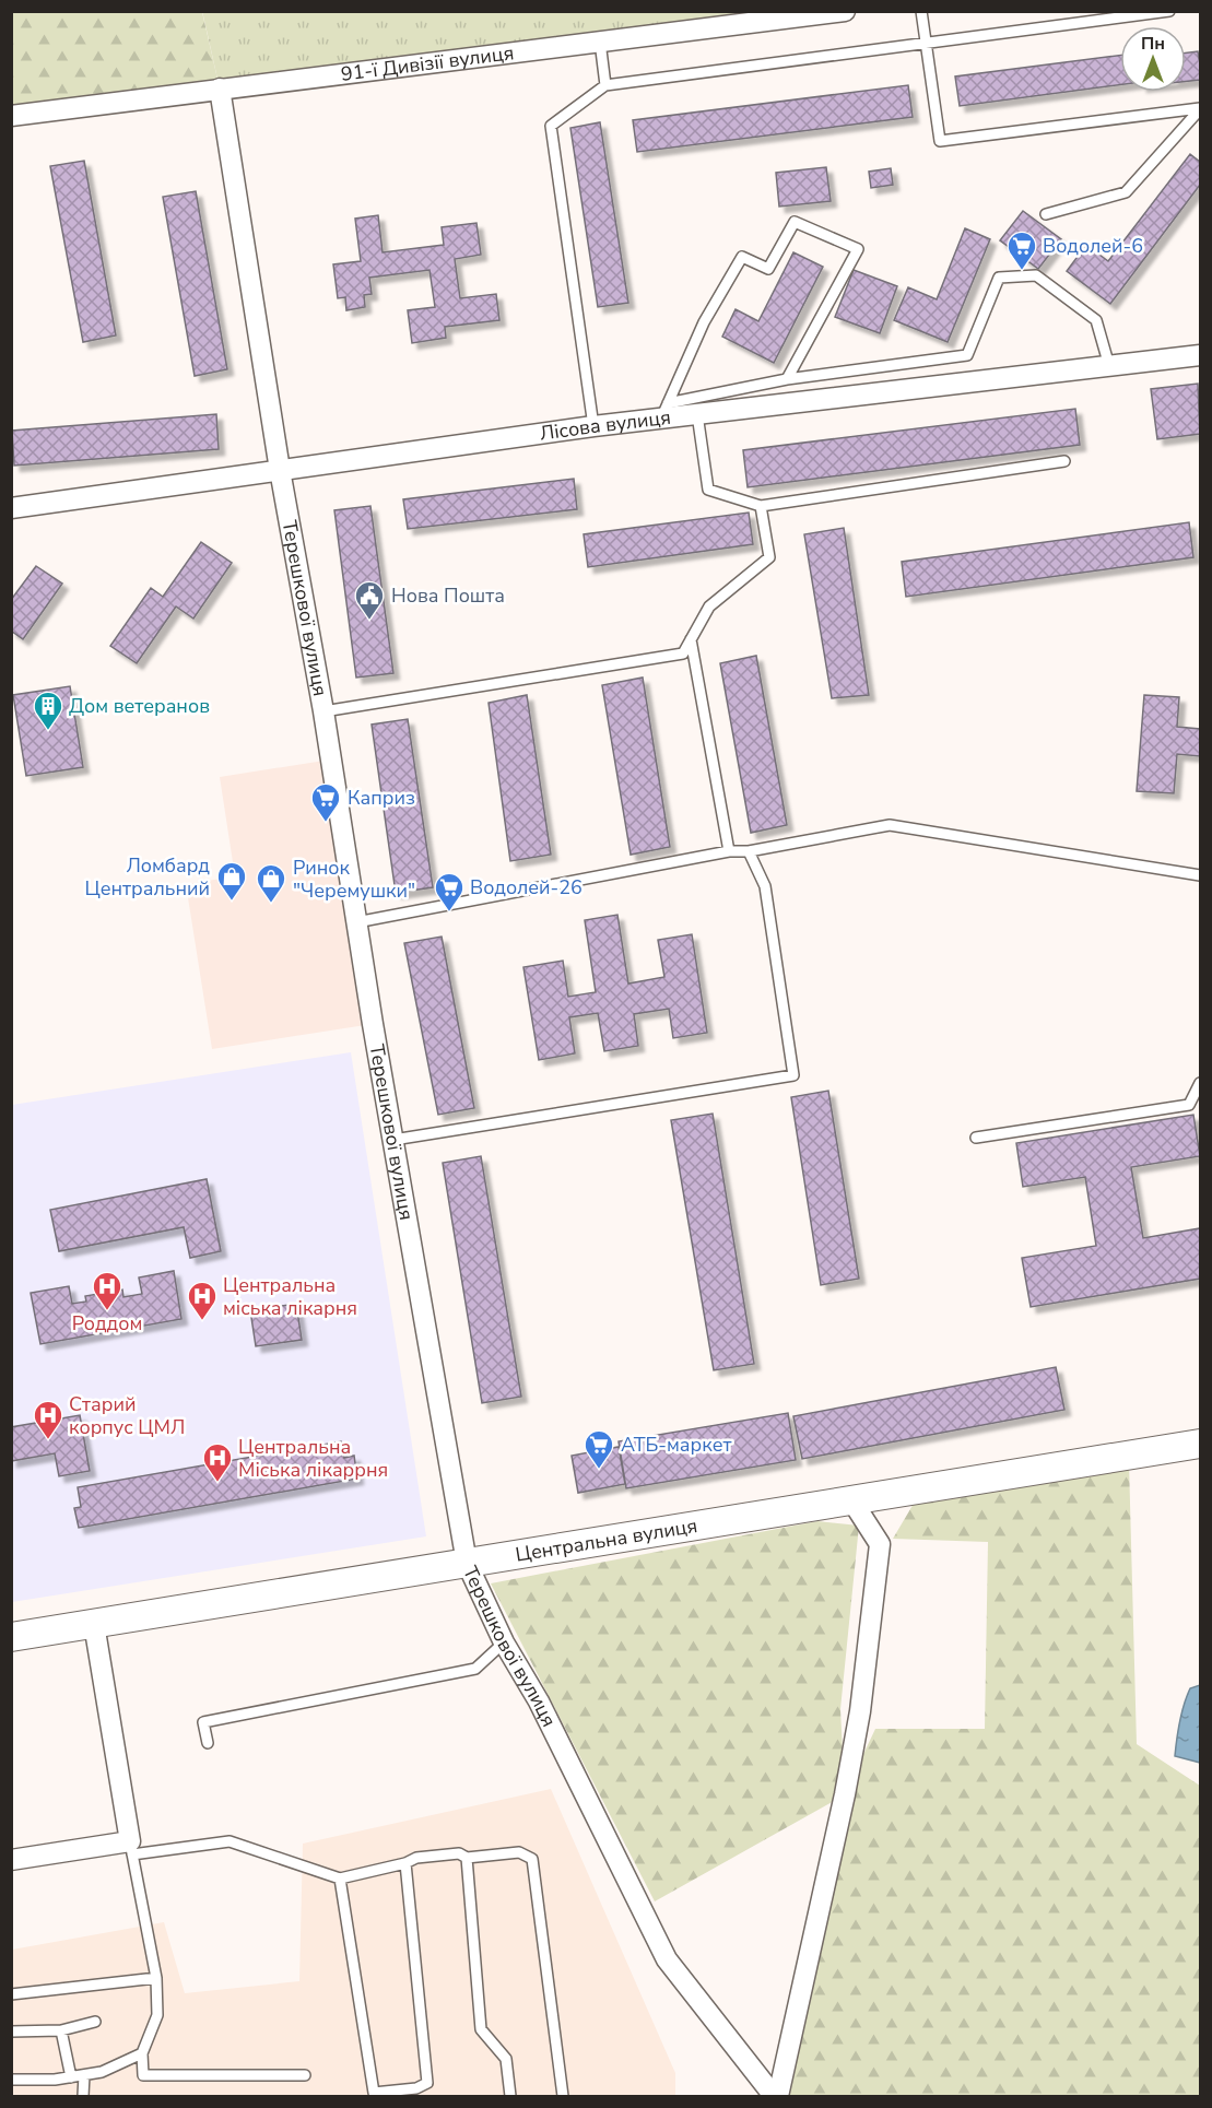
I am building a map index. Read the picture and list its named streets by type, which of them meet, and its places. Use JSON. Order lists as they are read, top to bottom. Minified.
{"streets":{"main road":["Центральна вулиця"],"street":["91-ї Дивізії вулиця","Лісова вулиця","Терешкової вулиця"]},"crossings":[["91-ї Дивізії вулиця","Терешкової вулиця"],["Лісова вулиця","Терешкової вулиця"],["Терешкової вулиця","Центральна вулиця"]],"places":{"supermarket":["Водолей-6","Каприз","Водолей-26","АТБ-маркет"],"public building":["Нова Пошта"],"building":["Дом ветеранов"],"shop":["Ломбард Центральний","Ринок \"Черемушки\""],"hospital":["Роддом","Центральна міська лікарня","Старий корпус ЦМЛ","Центральна Міська лікаррня"]},"north":"top"}
